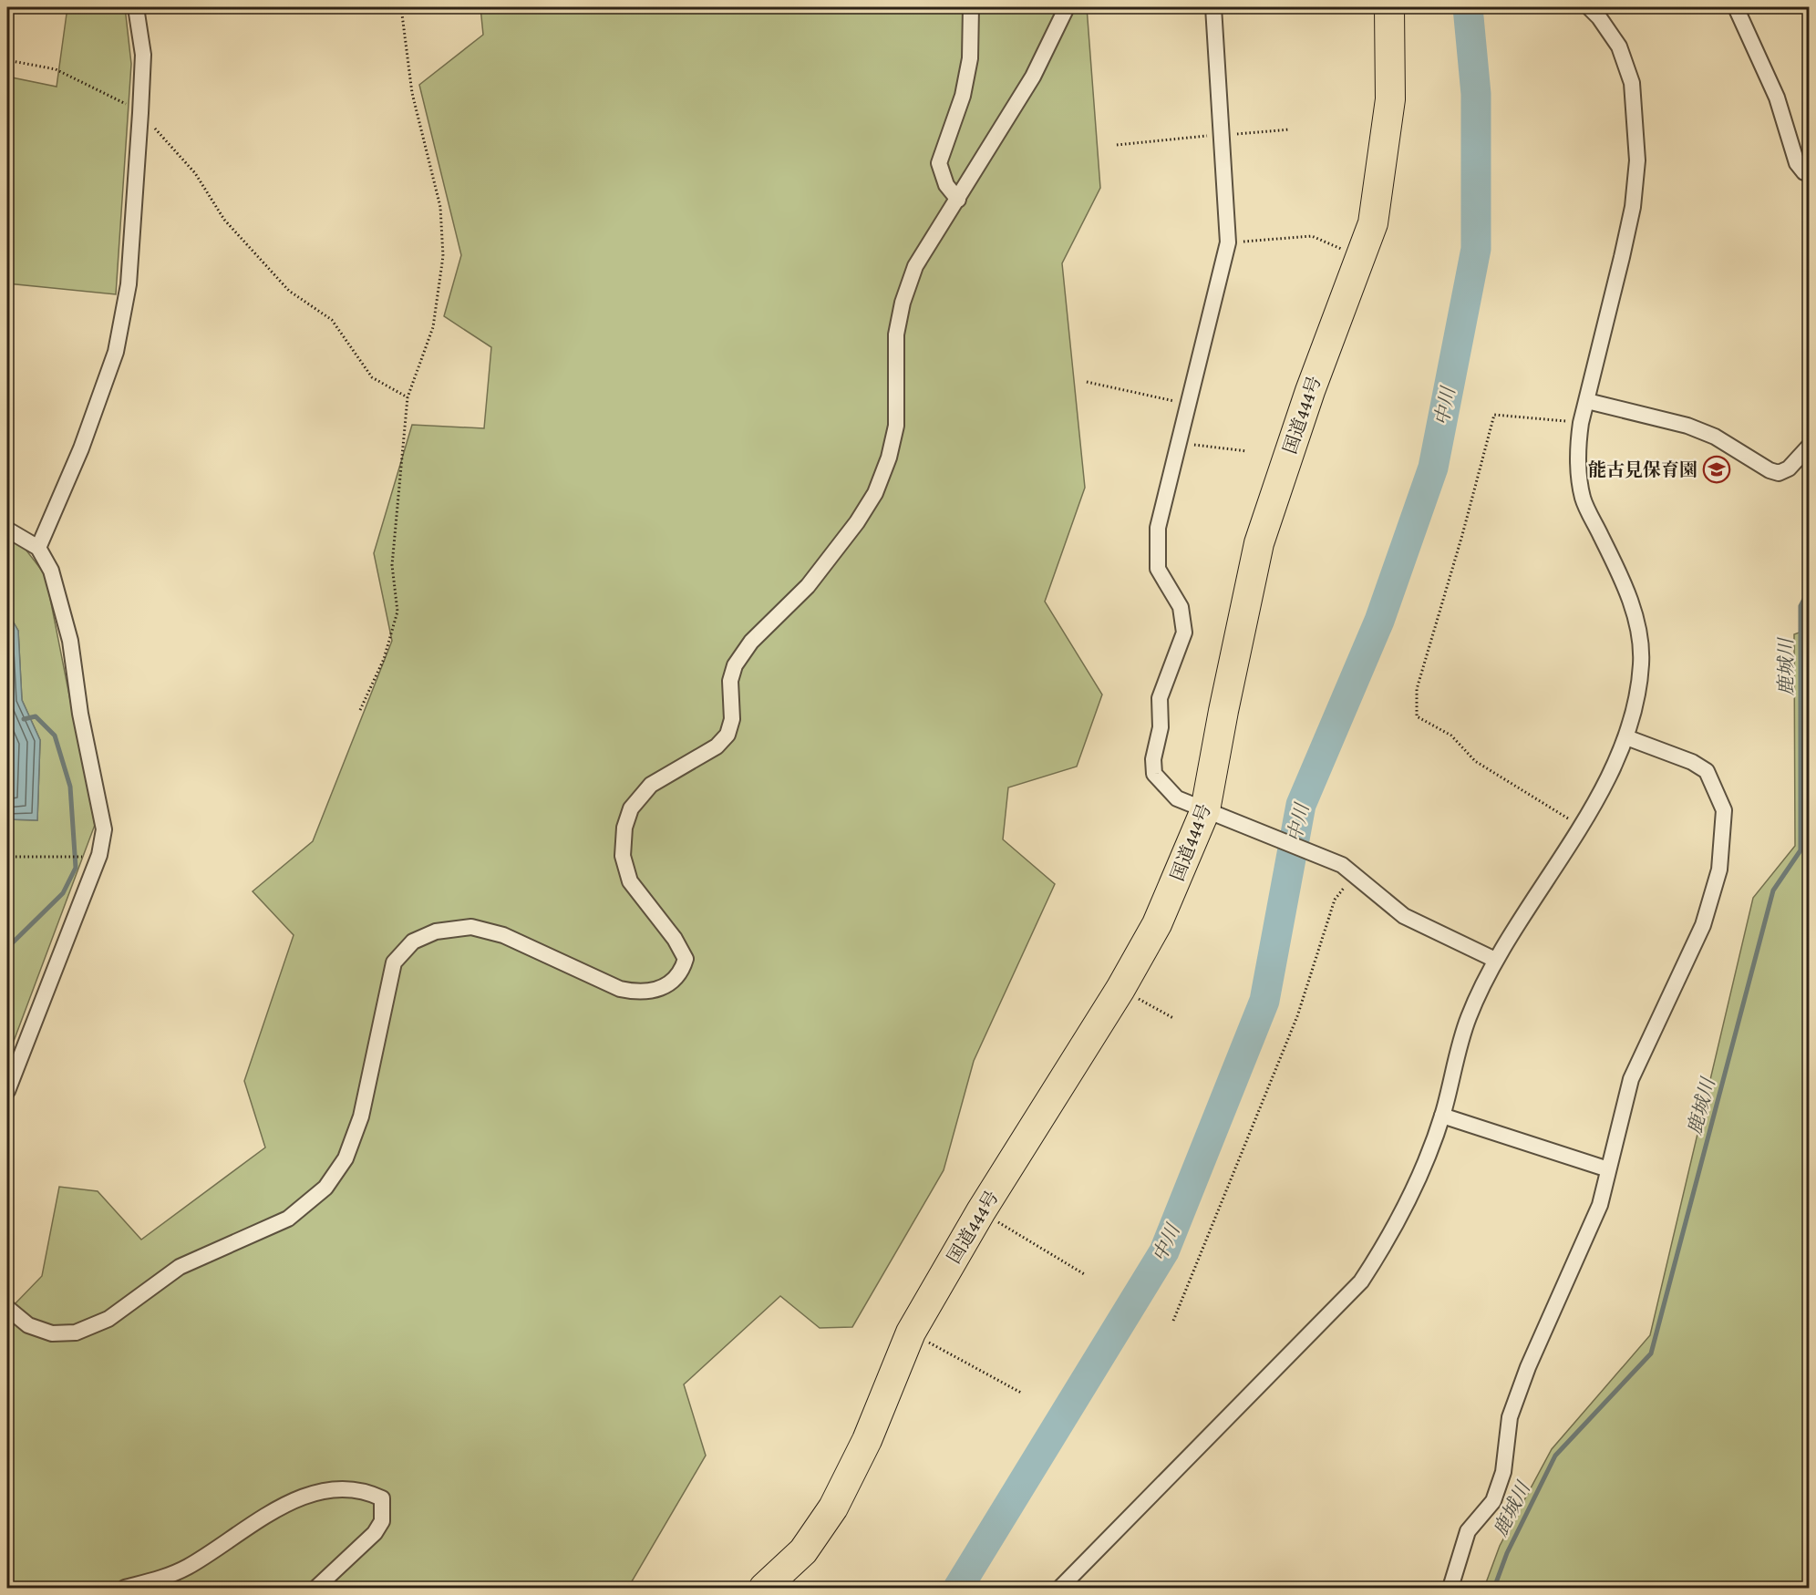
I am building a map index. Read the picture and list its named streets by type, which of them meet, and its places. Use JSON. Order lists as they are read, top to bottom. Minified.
{"streets":{"highway":["国道444号"]},"water":["中川","鹿城川"],"places":{"school or university":["能古見保育園"]}}
